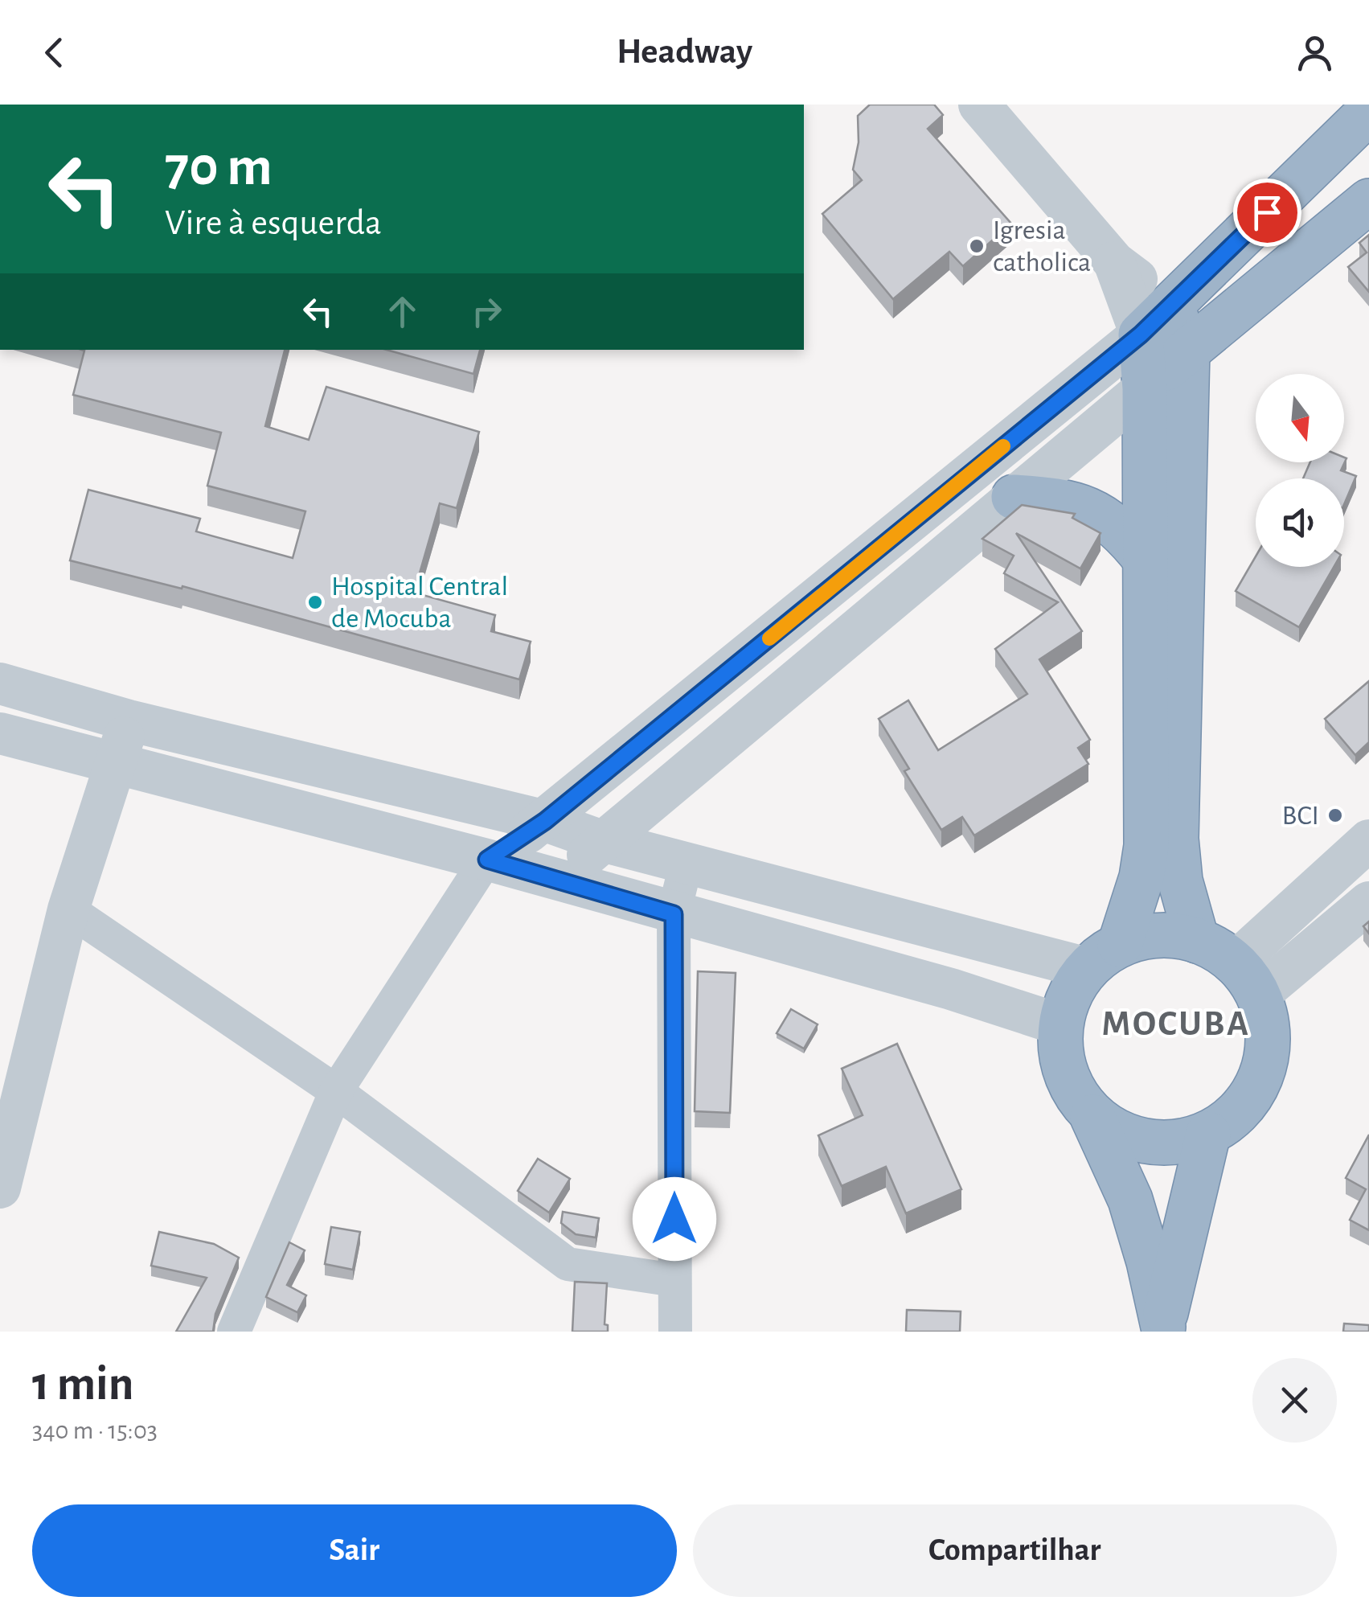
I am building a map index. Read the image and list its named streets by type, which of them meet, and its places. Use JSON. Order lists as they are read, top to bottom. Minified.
{"districts":["MOCUBA"],"places":["Igresia catholica","Hospital Central de Mocuba","BCI"],"north":"bottom","page":{"header":"Headway","turn":["70 m","Vire à esquerda"],"heading":["1 min","340 m · 15:03"],"buttons":["Sair","Compartilhar"]}}
